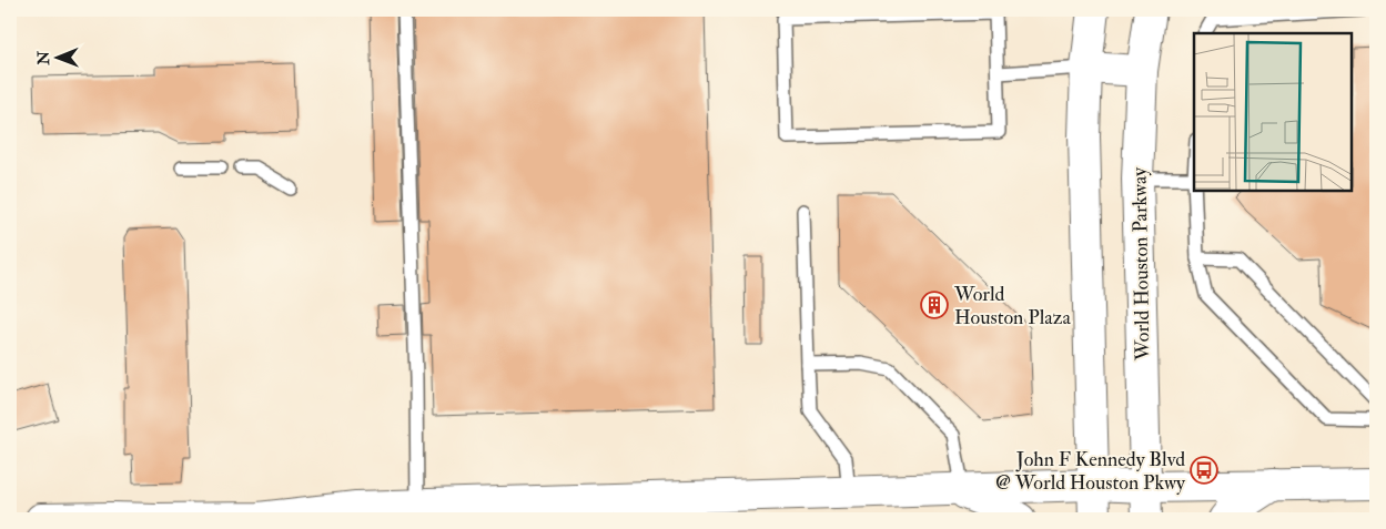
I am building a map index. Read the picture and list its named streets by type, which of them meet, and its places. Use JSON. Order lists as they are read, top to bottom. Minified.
{"streets":{"main road":["World Houston Parkway"]},"places":{"building":["World Houston Plaza"],"bus stop":["John F Kennedy Blvd @ World Houston Pkwy"]},"north":"left"}
